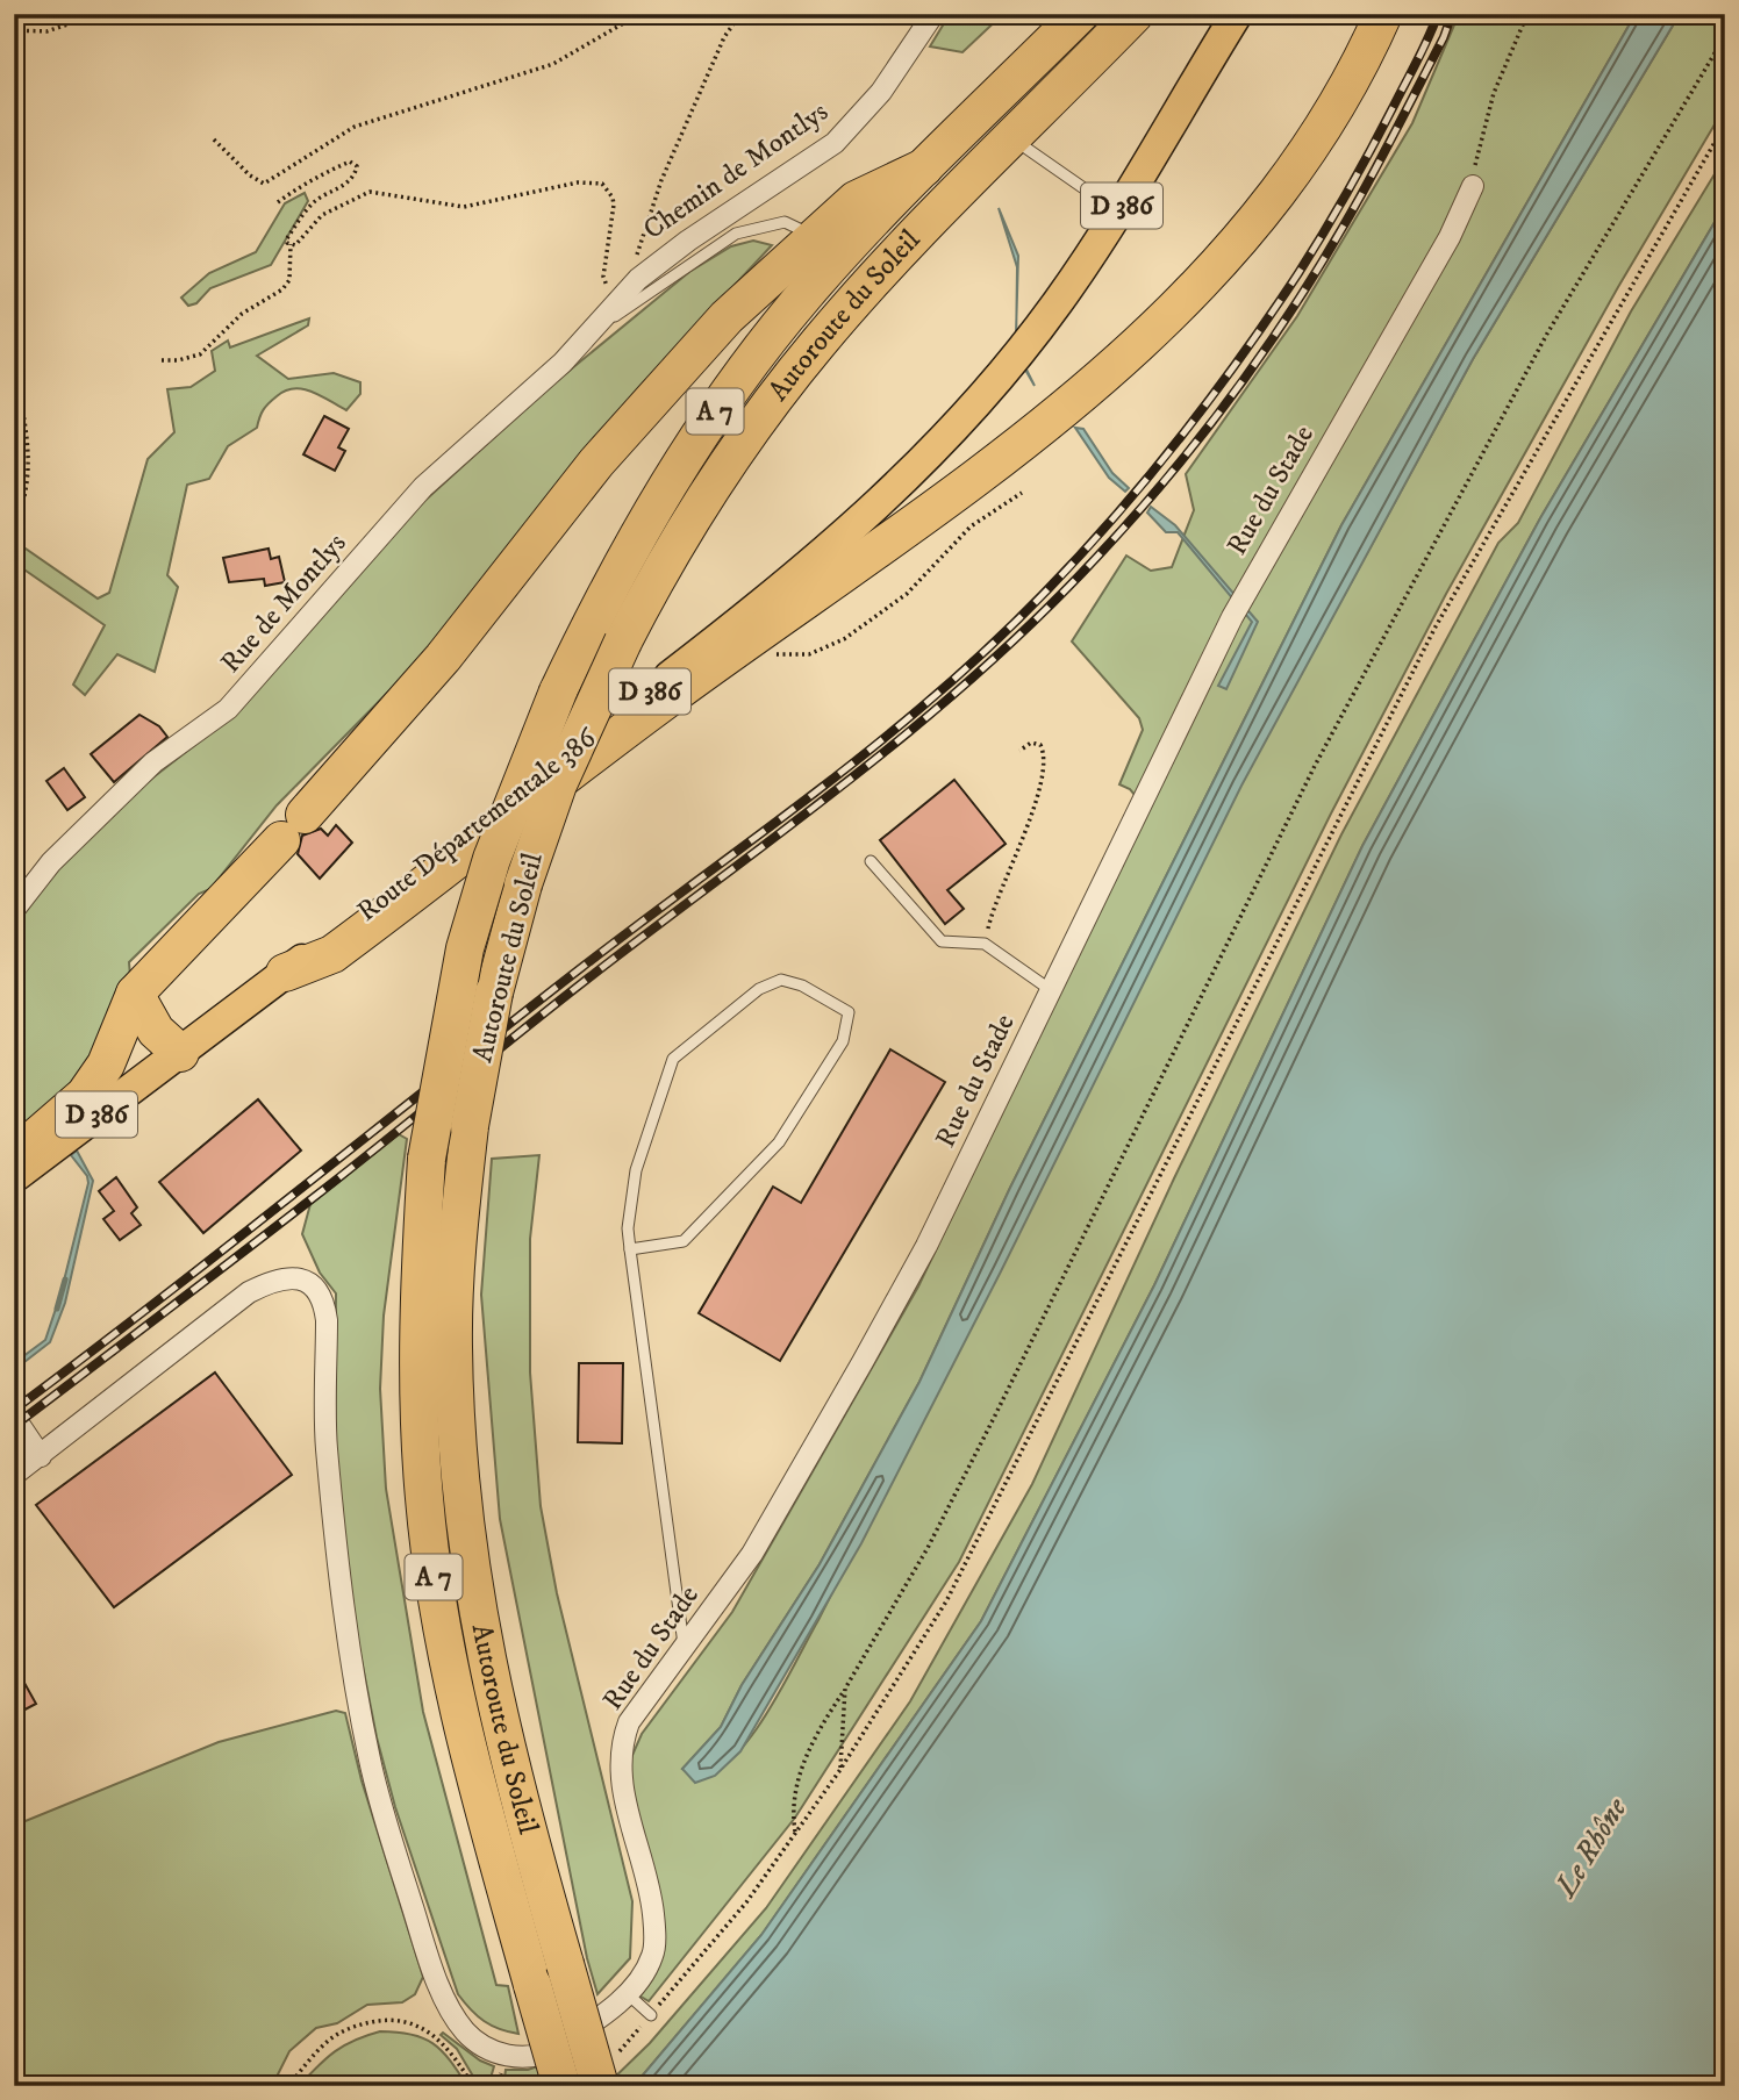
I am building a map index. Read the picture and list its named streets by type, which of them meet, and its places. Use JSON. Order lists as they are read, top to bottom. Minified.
{"streets":{"highway":["Autoroute du Soleil","A 7"],"main road":["D 386","Route Départementale 386"],"street":["Chemin de Montlys","Rue du Stade","Rue de Montlys"]},"crossings":[["Chemin de Montlys","Rue de Montlys"],["D 386","Route Départementale 386"]],"water":["Le Rhône"]}
